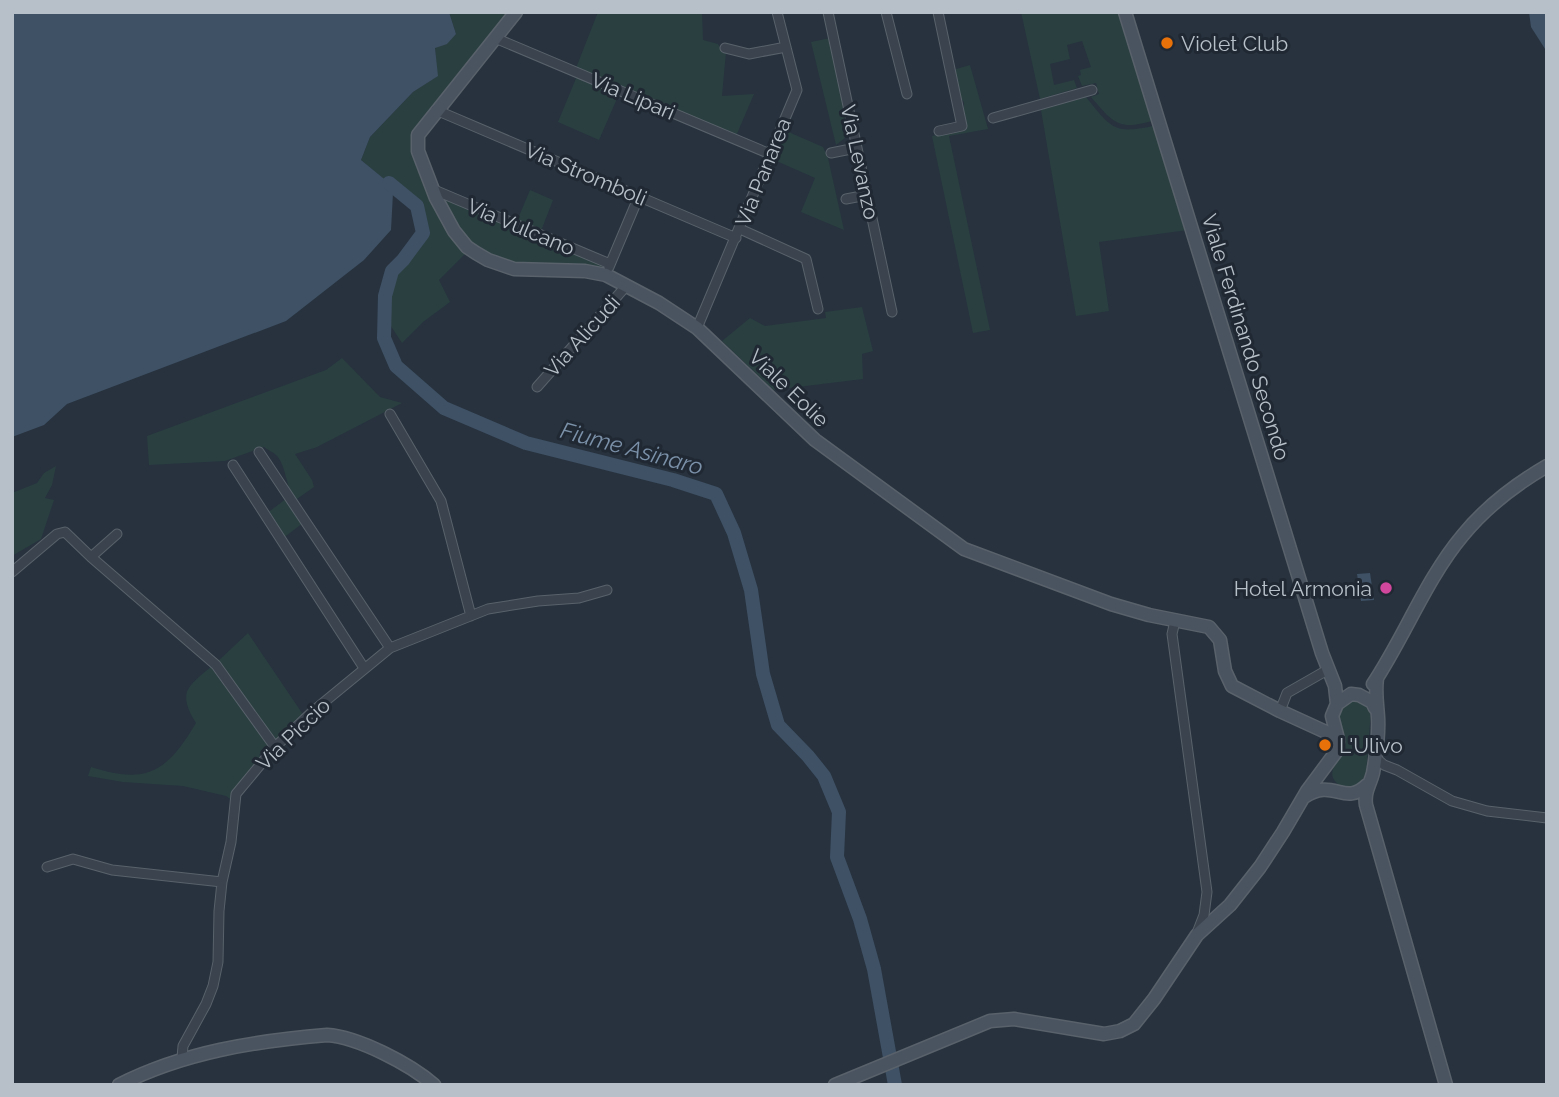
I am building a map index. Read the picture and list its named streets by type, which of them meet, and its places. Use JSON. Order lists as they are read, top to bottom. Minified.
{"streets":{"street":["Via Lipari","Via Levanzo","Via Panarea","Via Stromboli","Via Vulcano","Via Alicudi","Viale Ferdinando Secondo","Viale Eolie","Via Piccio"]},"crossings":[["Via Lipari","Via Panarea"],["Via Lipari","Viale Eolie"],["Via Panarea","Via Stromboli"],["Via Panarea","Viale Eolie"],["Via Stromboli","Viale Eolie"],["Via Vulcano","Viale Eolie"],["Via Alicudi","Viale Eolie"],["Viale Ferdinando Secondo","Viale Eolie"]],"water":["Fiume Asinaro"],"places":["Violet Club","Hotel Armonia","L'Ulivo"]}
